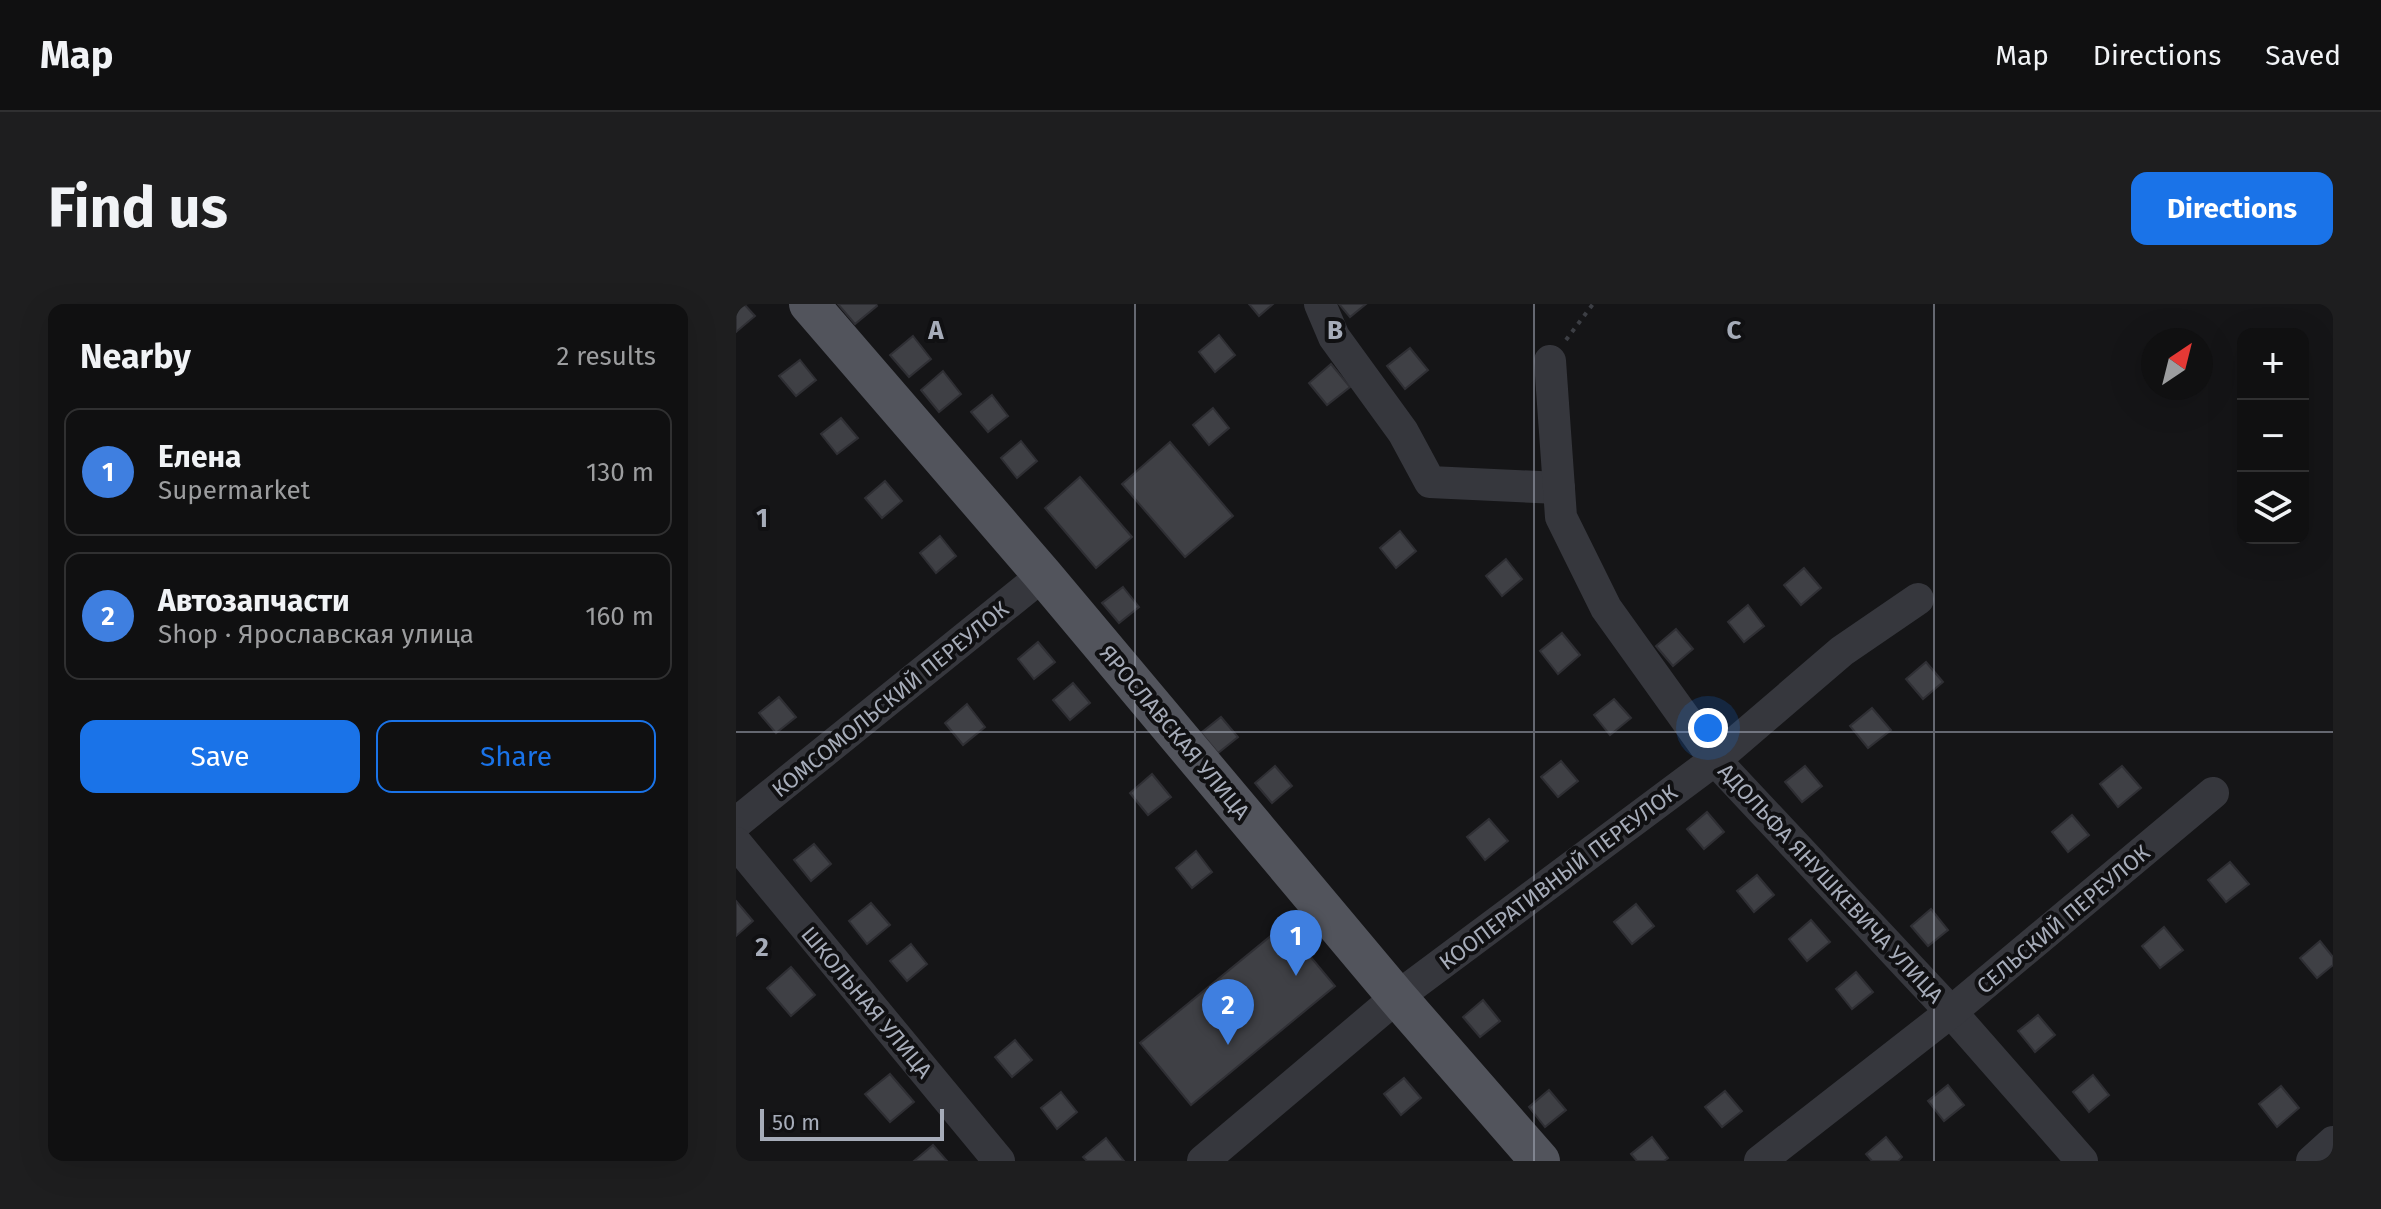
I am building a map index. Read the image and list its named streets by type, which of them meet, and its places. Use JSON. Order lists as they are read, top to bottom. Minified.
{"streets":{"main road":["ЯРОСЛАВСКАЯ УЛИЦА"],"lane":["КОМСОМОЛЬСКИЙ ПЕРЕУЛОК","КООПЕРАТИВНЫЙ ПЕРЕУЛОК","АДОЛЬФА ЯНУШКЕВИЧА УЛИЦА","СЕЛЬСКИЙ ПЕРЕУЛОК","ШКОЛЬНАЯ УЛИЦА"]},"crossings":[["КОМСОМОЛЬСКИЙ ПЕРЕУЛОК","ЯРОСЛАВСКАЯ УЛИЦА"],["ЯРОСЛАВСКАЯ УЛИЦА","КООПЕРАТИВНЫЙ ПЕРЕУЛОК"],["КООПЕРАТИВНЫЙ ПЕРЕУЛОК","АДОЛЬФА ЯНУШКЕВИЧА УЛИЦА"],["АДОЛЬФА ЯНУШКЕВИЧА УЛИЦА","СЕЛЬСКИЙ ПЕРЕУЛОК"]],"scale_bar":"50 m","north":"top right","page":{"header":"Map","nav":["Map","Directions","Saved"],"buttons":["Directions",["Save","Share"]],"title":"Find us","heading":["Nearby","2 results"],"map_buttons":["+","−"],"list":[{"mark":"1","name":"Елена","note":"Supermarket","value":"130 m"},{"mark":"2","name":"Автозапчасти","note":"Shop · Ярославская улица","value":"160 m"}],"pins":["1","2"],"scale":"50 m"},"grid":{"columns":["A","B","C"],"rows":["1","2"]}}
